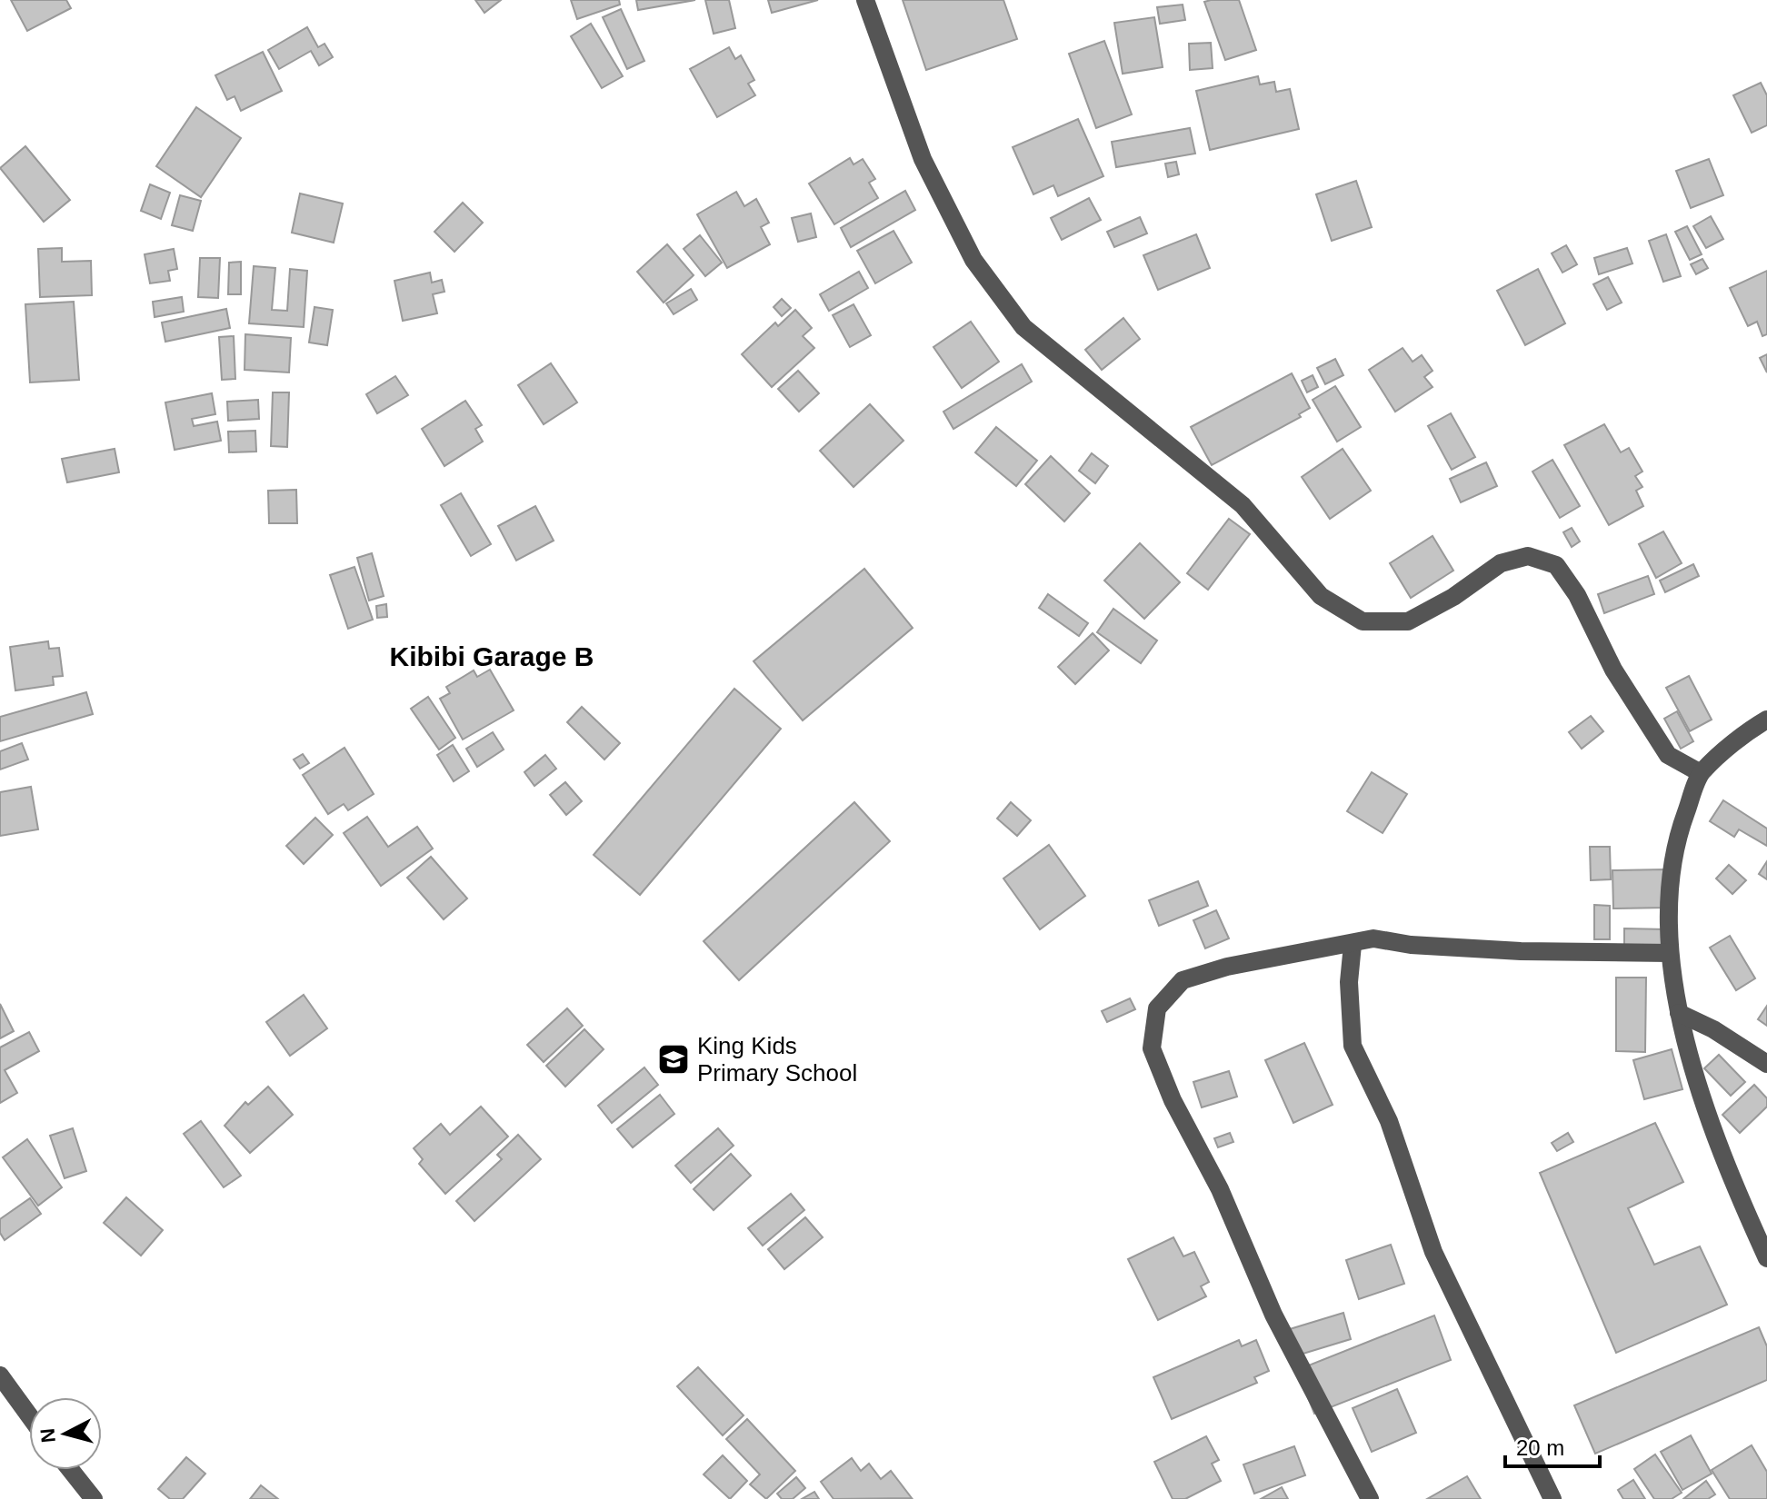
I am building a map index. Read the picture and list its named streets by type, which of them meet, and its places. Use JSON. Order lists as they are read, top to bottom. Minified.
{"districts":["Kibibi Garage B"],"places":{"school or university":["King Kids Primary School"]},"scale_bar":"20 m","north":"left"}
